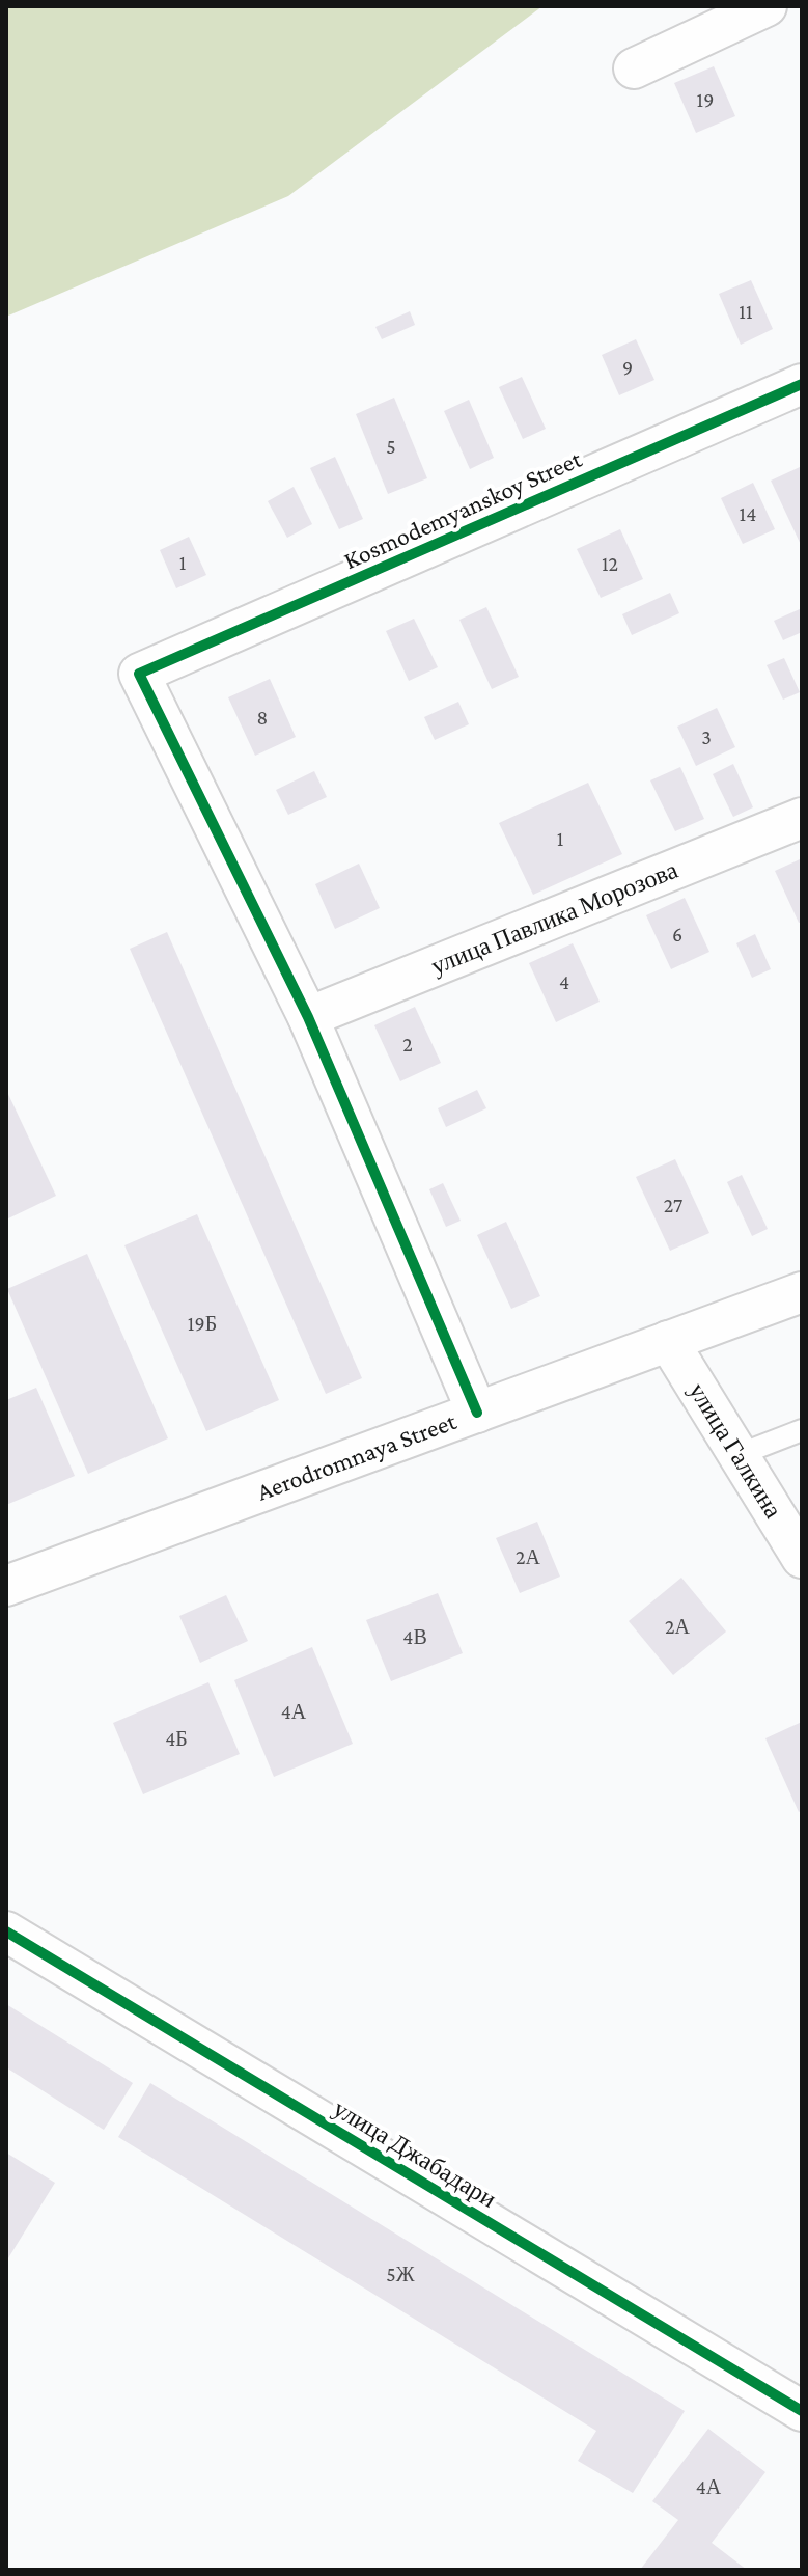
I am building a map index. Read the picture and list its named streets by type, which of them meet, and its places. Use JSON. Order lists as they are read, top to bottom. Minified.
{"streets":{"street":["Kosmodemyanskoy Street","улица Павлика Морозова","улица Галкина","Aerodromnaya Street","улица Джабадари"]},"crossings":[["Kosmodemyanskoy Street","улица Павлика Морозова"],["улица Галкина","Aerodromnaya Street"]],"house_numbers":["19","11","9","5","14","1","12","8","3","1","6","4","2","27","19Б","2А","2А","4В","4А","4Б","5Ж","4А"]}
